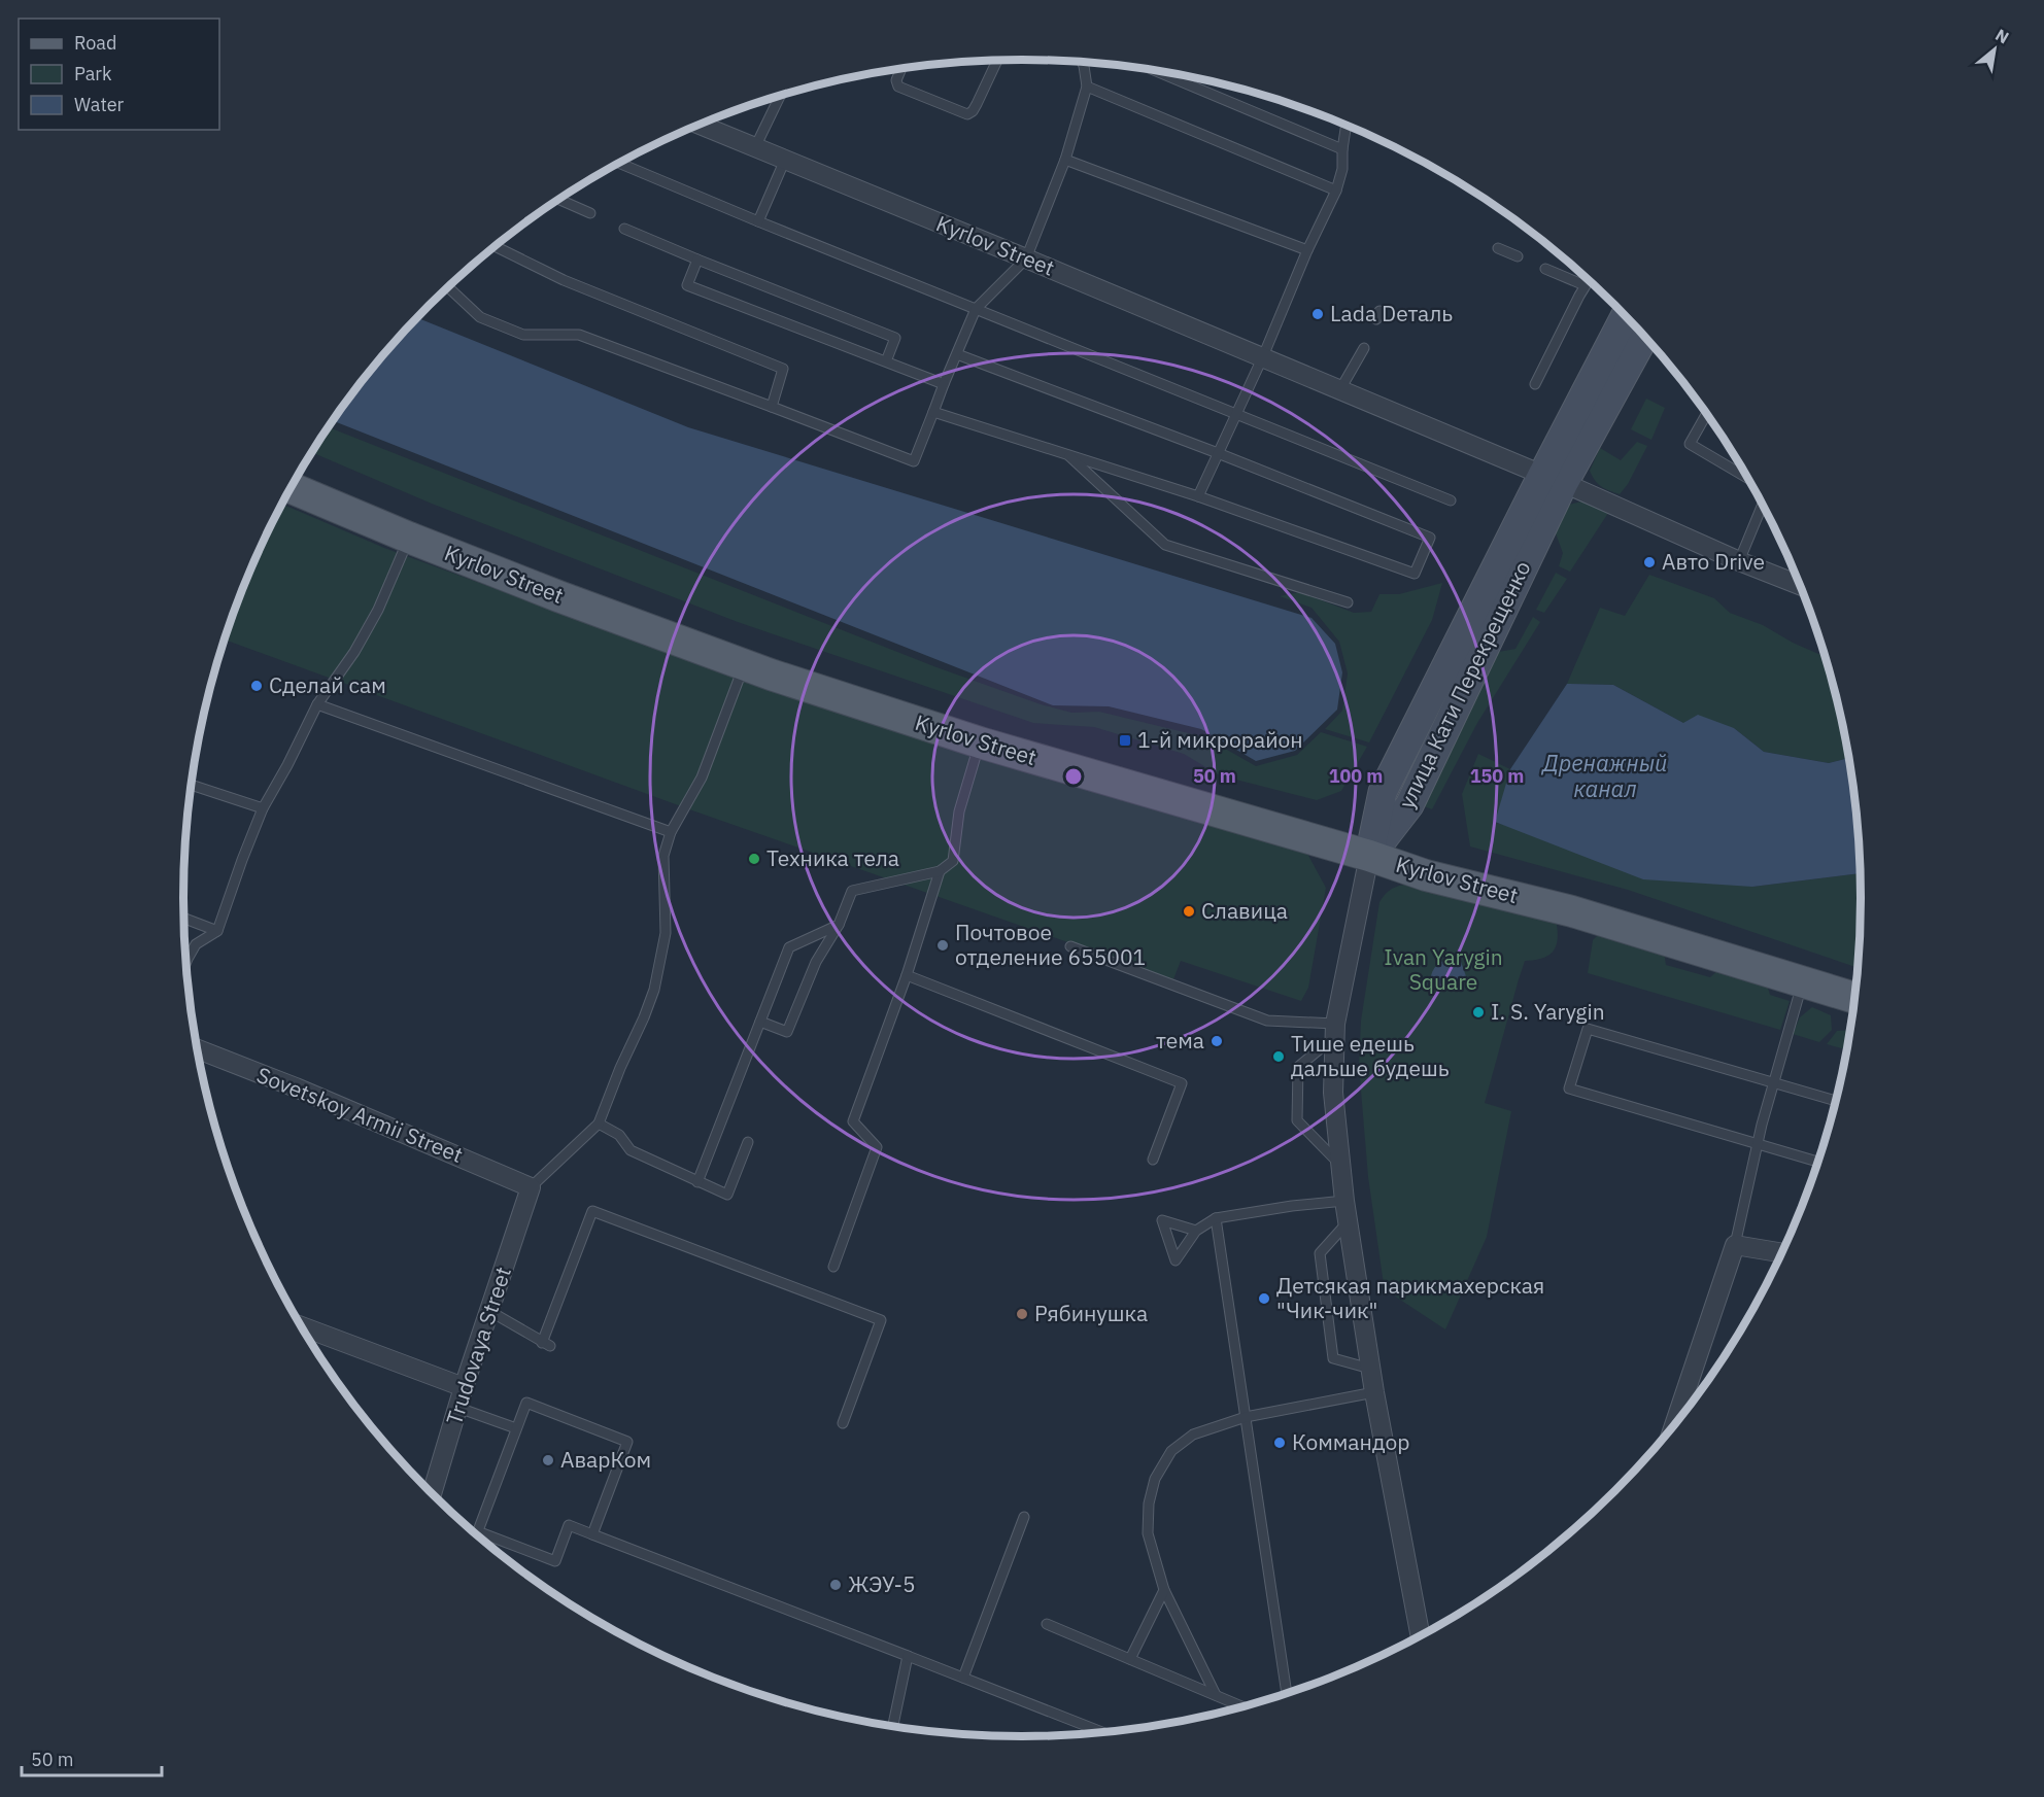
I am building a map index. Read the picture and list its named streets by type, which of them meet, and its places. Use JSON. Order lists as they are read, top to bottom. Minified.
{"streets":{"main road":["Kyrlov Street"],"street":["улица Кати Перекрещенко","Sovetskoy Armii Street","Trudovaya Street"]},"crossings":[["Kyrlov Street","улица Кати Перекрещенко"],["Sovetskoy Armii Street","Trudovaya Street"]],"water":["Дренажный канал"],"parks":["Ivan Yarygin Square"],"places":{"other":["Lada Dеталь","Авто Drive","Сделай сам","Техника тела","Славица","Почтовое отделение 655001","I. S. Yarygin","тема","Тише едешь дальше будешь","Детсякая парикмахерская \"Чик-чик\"","Рябинушка","Коммандор","АварКом","ЖЭУ-5"],"transit":["1-й микрорайон"]},"legend":["Road","Park","Water"],"scale_bar":"50 m","north":"top right","rings":["50 m","100 m","150 m"]}
